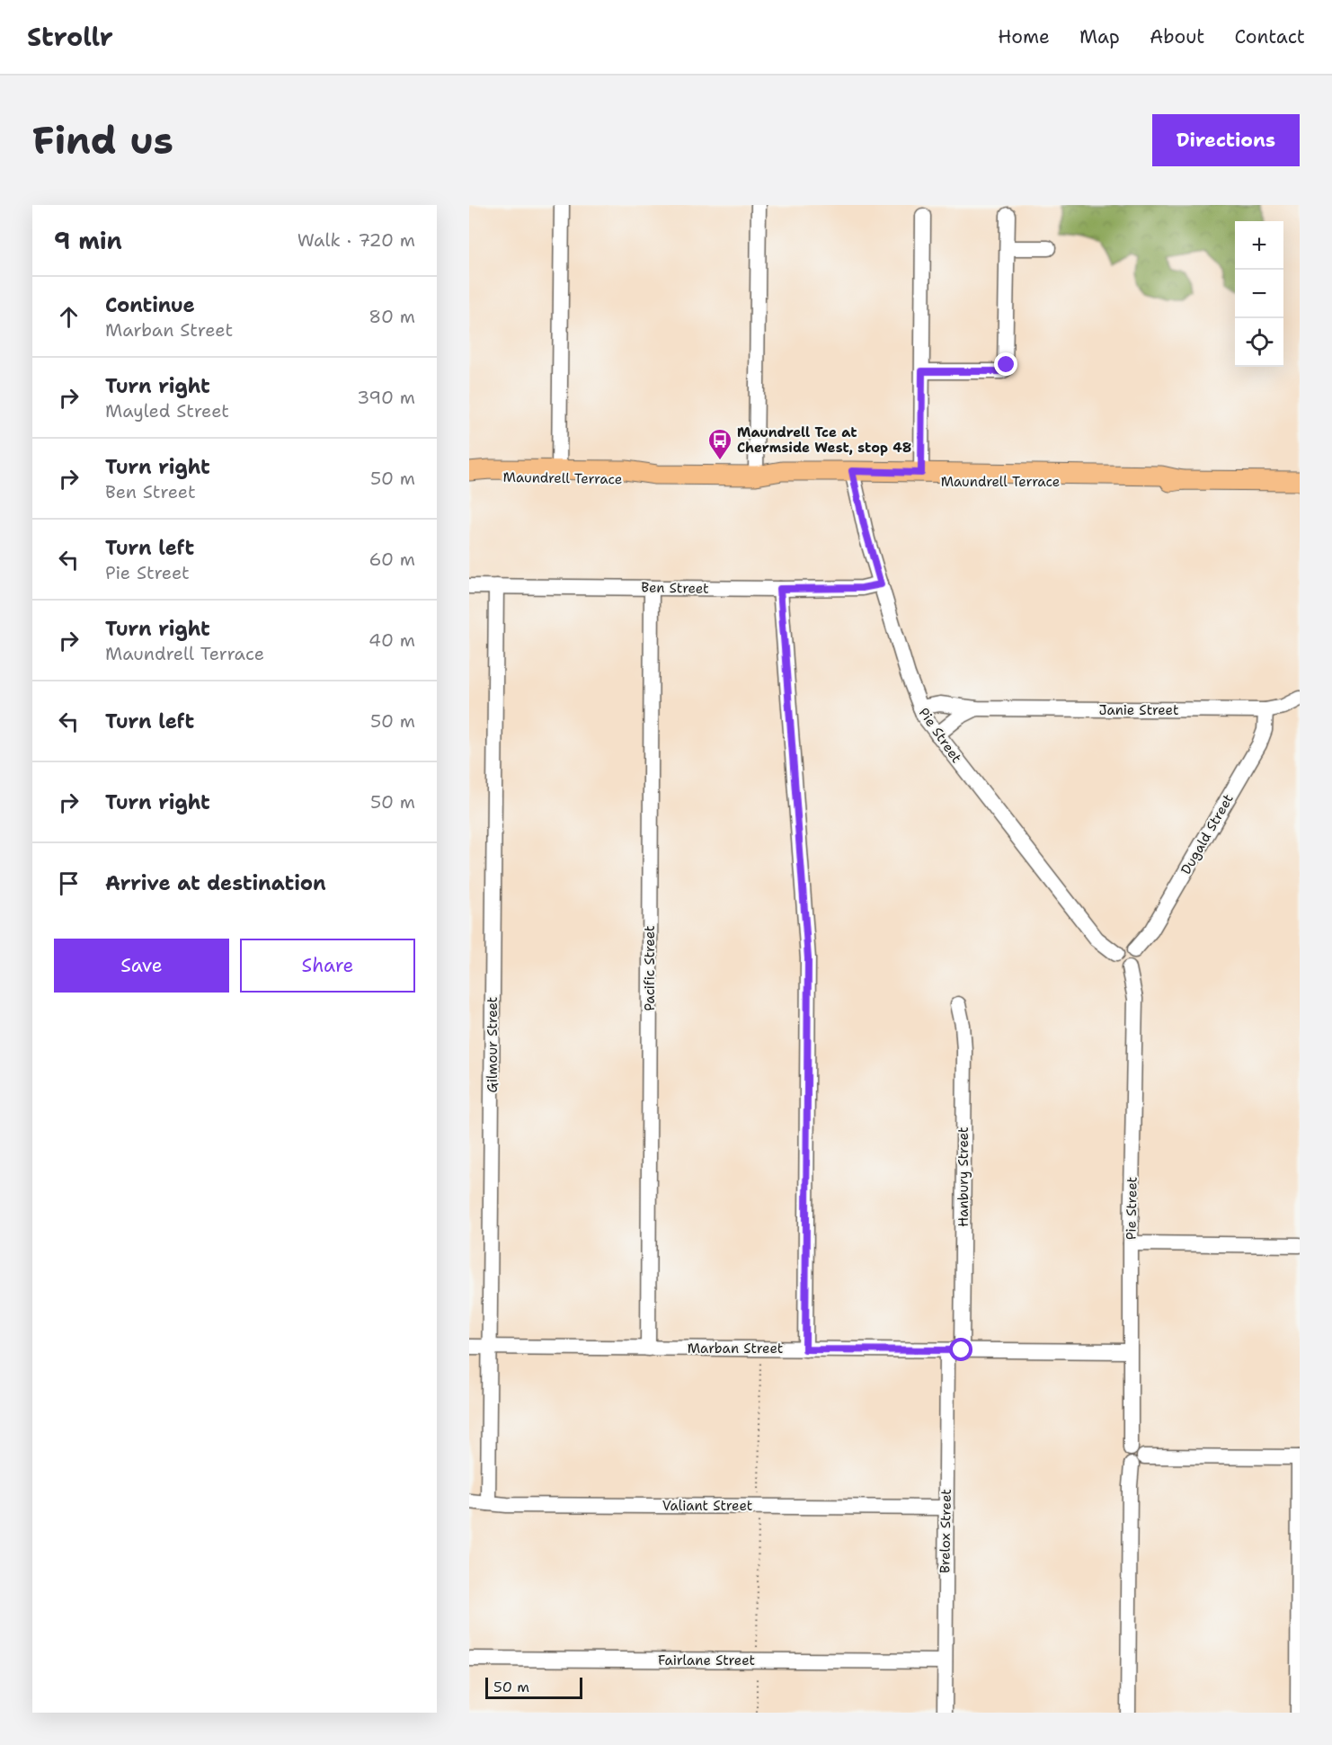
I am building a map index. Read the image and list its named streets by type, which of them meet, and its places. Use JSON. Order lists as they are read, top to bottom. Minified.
{"streets":{"main road":["Maundrell Terrace"],"street":["Ben Street","Janie Street","Pie Street","Dugald Street","Pacific Street","Gilmour Street","Hanbury Street","Marban Street","Valiant Street","Brelox Street","Fairlane Street"]},"crossings":[["Maundrell Terrace","Pie Street"],["Ben Street","Pie Street"],["Ben Street","Pacific Street"],["Ben Street","Gilmour Street"],["Janie Street","Pie Street"],["Janie Street","Dugald Street"],["Pie Street","Dugald Street"],["Pie Street","Marban Street"],["Pacific Street","Marban Street"],["Gilmour Street","Marban Street"],["Gilmour Street","Valiant Street"],["Hanbury Street","Marban Street"],["Hanbury Street","Brelox Street"],["Marban Street","Brelox Street"],["Valiant Street","Brelox Street"],["Brelox Street","Fairlane Street"]],"places":{"bus stop":["Maundrell Tce at Chermside West, stop 48"]},"scale_bar":"50 m","page":{"header":"Strollr","nav":["Home","Map","About","Contact"],"buttons":["Directions",["Save","Share"]],"title":"Find us","heading":["9 min","Walk · 720 m"],"map_buttons":["+","−"],"list":[["Continue","Marban Street","80 m"],["Turn right","Mayled Street","390 m"],["Turn right","Ben Street","50 m"],["Turn left","Pie Street","60 m"],["Turn right","Maundrell Terrace","40 m"],["Turn left","50 m"],["Turn right","50 m"],"Arrive at destination"],"scale":"50 m"}}
